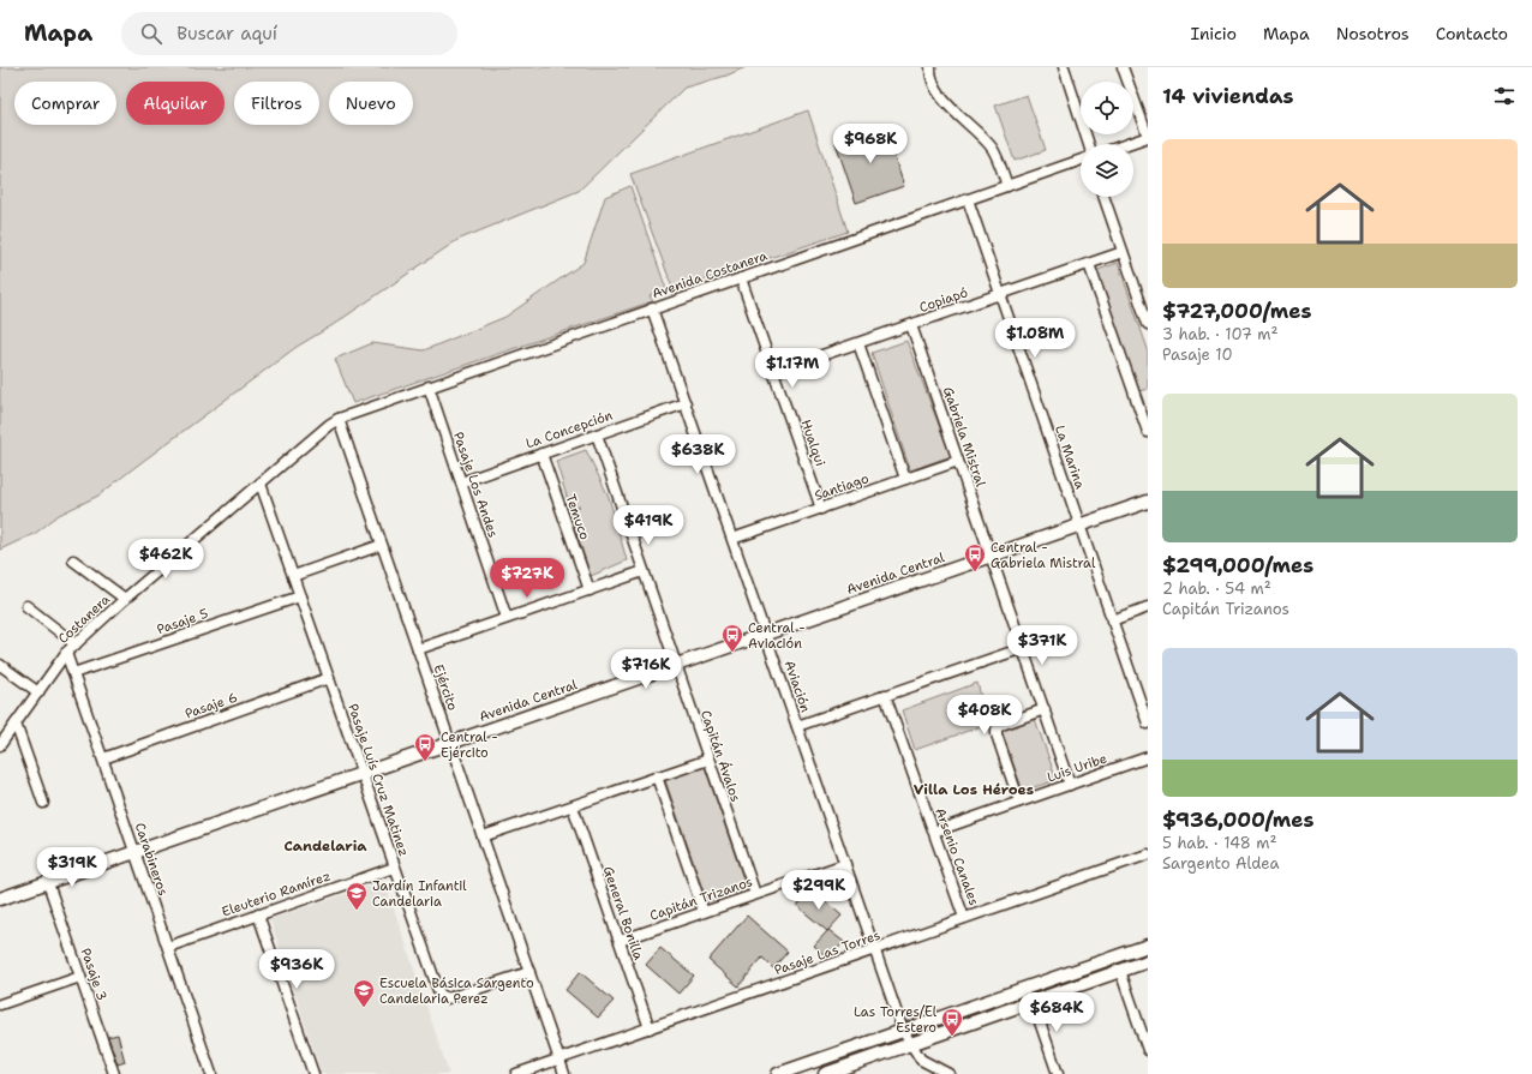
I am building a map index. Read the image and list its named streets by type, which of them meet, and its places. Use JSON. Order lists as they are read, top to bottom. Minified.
{"streets":{"street":["Avenida Costanera","Copiapó","La Concepción","Gabriela Mistral","Hualqui","La Marina","Pasaje Los Andes","Santiago","Temuco","Avenida Central","Costanera","Pasaje 5","Aviación","Ejército","Pasaje 6","Capitán Ávalos","Luis Uribe","Pasaje Luís Cruz Matinez","Arsenio Canales","Carabineros","Eleuterio Ramírez","Capitán Trizanos","General Bonilla","Pasaje Las Torres","Pasaje 3"]},"crossings":[["Avenida Costanera","Hualqui"],["Avenida Costanera","La Marina"],["Avenida Costanera","Pasaje Los Andes"],["Avenida Costanera","Costanera"],["Avenida Costanera","Aviación"],["Avenida Costanera","Ejército"],["Copiapó","Gabriela Mistral"],["Copiapó","Hualqui"],["Copiapó","La Marina"],["La Concepción","Pasaje Los Andes"],["La Concepción","Temuco"],["La Concepción","Aviación"],["La Concepción","Capitán Ávalos"],["Gabriela Mistral","Santiago"],["Gabriela Mistral","Avenida Central"],["Gabriela Mistral","Luis Uribe"],["Hualqui","Santiago"],["La Marina","Avenida Central"],["Santiago","Aviación"],["Avenida Central","Aviación"],["Avenida Central","Ejército"],["Avenida Central","Capitán Ávalos"],["Avenida Central","Pasaje Luís Cruz Matinez"],["Avenida Central","Carabineros"],["Avenida Central","Pasaje 3"],["Costanera","Ejército"],["Costanera","Pasaje Luís Cruz Matinez"],["Costanera","Carabineros"],["Pasaje 5","Pasaje Luís Cruz Matinez"],["Pasaje 5","Carabineros"],["Aviación","Capitán Trizanos"],["Aviación","Pasaje Las Torres"],["Ejército","Pasaje Luís Cruz Matinez"],["Ejército","Pasaje Las Torres"],["Pasaje 6","Pasaje Luís Cruz Matinez"],["Pasaje 6","Carabineros"],["Capitán Ávalos","Capitán Trizanos"],["Luis Uribe","Arsenio Canales"],["Pasaje Luís Cruz Matinez","Eleuterio Ramírez"],["Arsenio Canales","Pasaje Las Torres"],["Carabineros","Eleuterio Ramírez"],["Capitán Trizanos","General Bonilla"],["General Bonilla","Pasaje Las Torres"]],"districts":["Villa Los Héroes","Candelaria"],"places":{"bus stop":["Central - Gabriela Mistral","Central - Aviación","Central - Ejército","Las Torres/El Estero"],"school or university":["Jardín Infantil Candelaria","Escuela Básica Sargento Candelaria Perez"]},"page":{"header":"Mapa","search":"Buscar aquí","nav":["Inicio","Mapa","Nosotros","Contacto"],"heading":"14 viviendas","chip":["Comprar","Alquilar","Filtros","Nuevo"],"price":["$968K","$1.08M","$1.17M","$638K","$419K","$462K","$727K","$371K","$716K","$408K","$319K","$299K","$936K","$684K"],"list":[{"name":"$727,000/mes","note":"3 hab. · 107 m² · Pasaje 10"},{"name":"$299,000/mes","note":"2 hab. · 54 m² · Capitán Trizanos"},{"name":"$936,000/mes","note":"5 hab. · 148 m² · Sargento Aldea"}]}}
